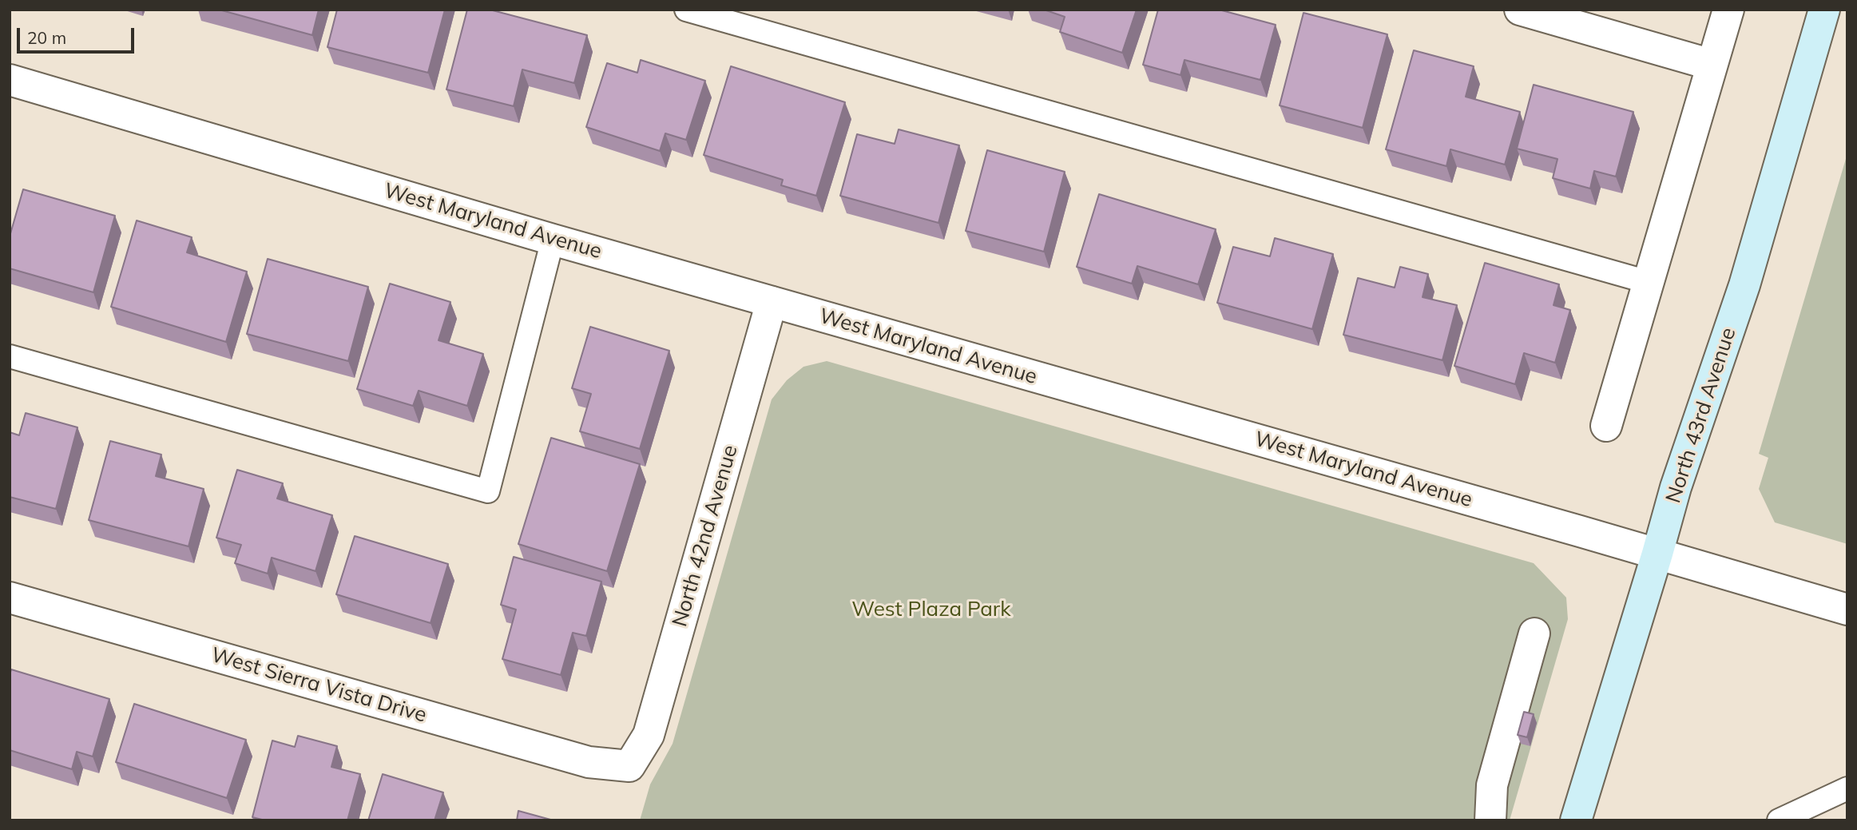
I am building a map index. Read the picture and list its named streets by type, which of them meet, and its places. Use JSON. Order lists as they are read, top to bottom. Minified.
{"streets":{"main road":["North 43rd Avenue"],"street":["West Maryland Avenue","North 42nd Avenue","West Sierra Vista Drive"]},"crossings":[["West Maryland Avenue","North 43rd Avenue"],["West Maryland Avenue","North 42nd Avenue"],["North 42nd Avenue","West Sierra Vista Drive"]],"parks":["West Plaza Park"],"scale_bar":"20 m"}
